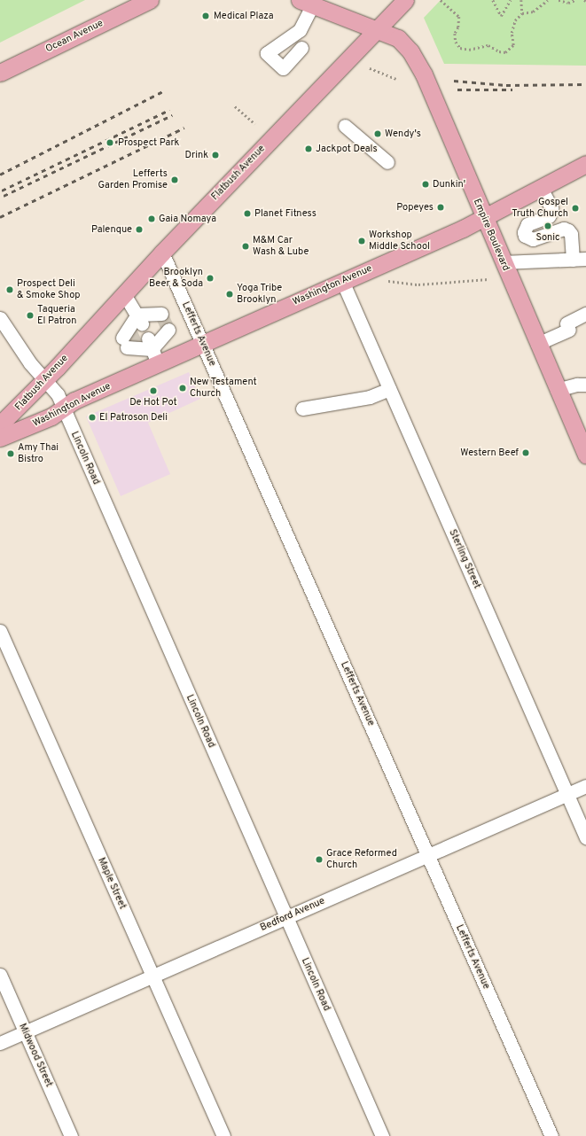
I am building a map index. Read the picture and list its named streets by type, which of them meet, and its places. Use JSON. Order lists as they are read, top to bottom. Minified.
{"streets":{"main road":["Ocean Avenue","Flatbush Avenue","Empire Boulevard","Washington Avenue"],"street":["Lefferts Avenue","Lincoln Road","Sterling Street","Maple Street","Bedford Avenue","Midwood Street"]},"crossings":[["Flatbush Avenue","Empire Boulevard"],["Flatbush Avenue","Lefferts Avenue"],["Flatbush Avenue","Lincoln Road"],["Empire Boulevard","Washington Avenue"],["Washington Avenue","Lefferts Avenue"],["Washington Avenue","Lincoln Road"],["Washington Avenue","Sterling Street"],["Lefferts Avenue","Bedford Avenue"],["Lincoln Road","Bedford Avenue"],["Sterling Street","Bedford Avenue"],["Maple Street","Bedford Avenue"],["Bedford Avenue","Midwood Street"]],"places":["Medical Plaza","Wendy's","Prospect Park","Jackpot Deals","Drink","Lefferts Garden Promise","Dunkin'","Popeyes","Gospel Truth Church","Planet Fitness","Gaia Nomaya","Sonic","Palenque","Workshop Middle School","M&M Car Wash & Lube","Brooklyn Beer & Soda","Prospect Deli & Smoke Shop","Yoga Tribe Brooklyn","Taqueria El Patron","New Testament Church","De Hot Pot","El Patroson Deli","Western Beef","Amy Thai Bistro","Grace Reformed Church"]}
